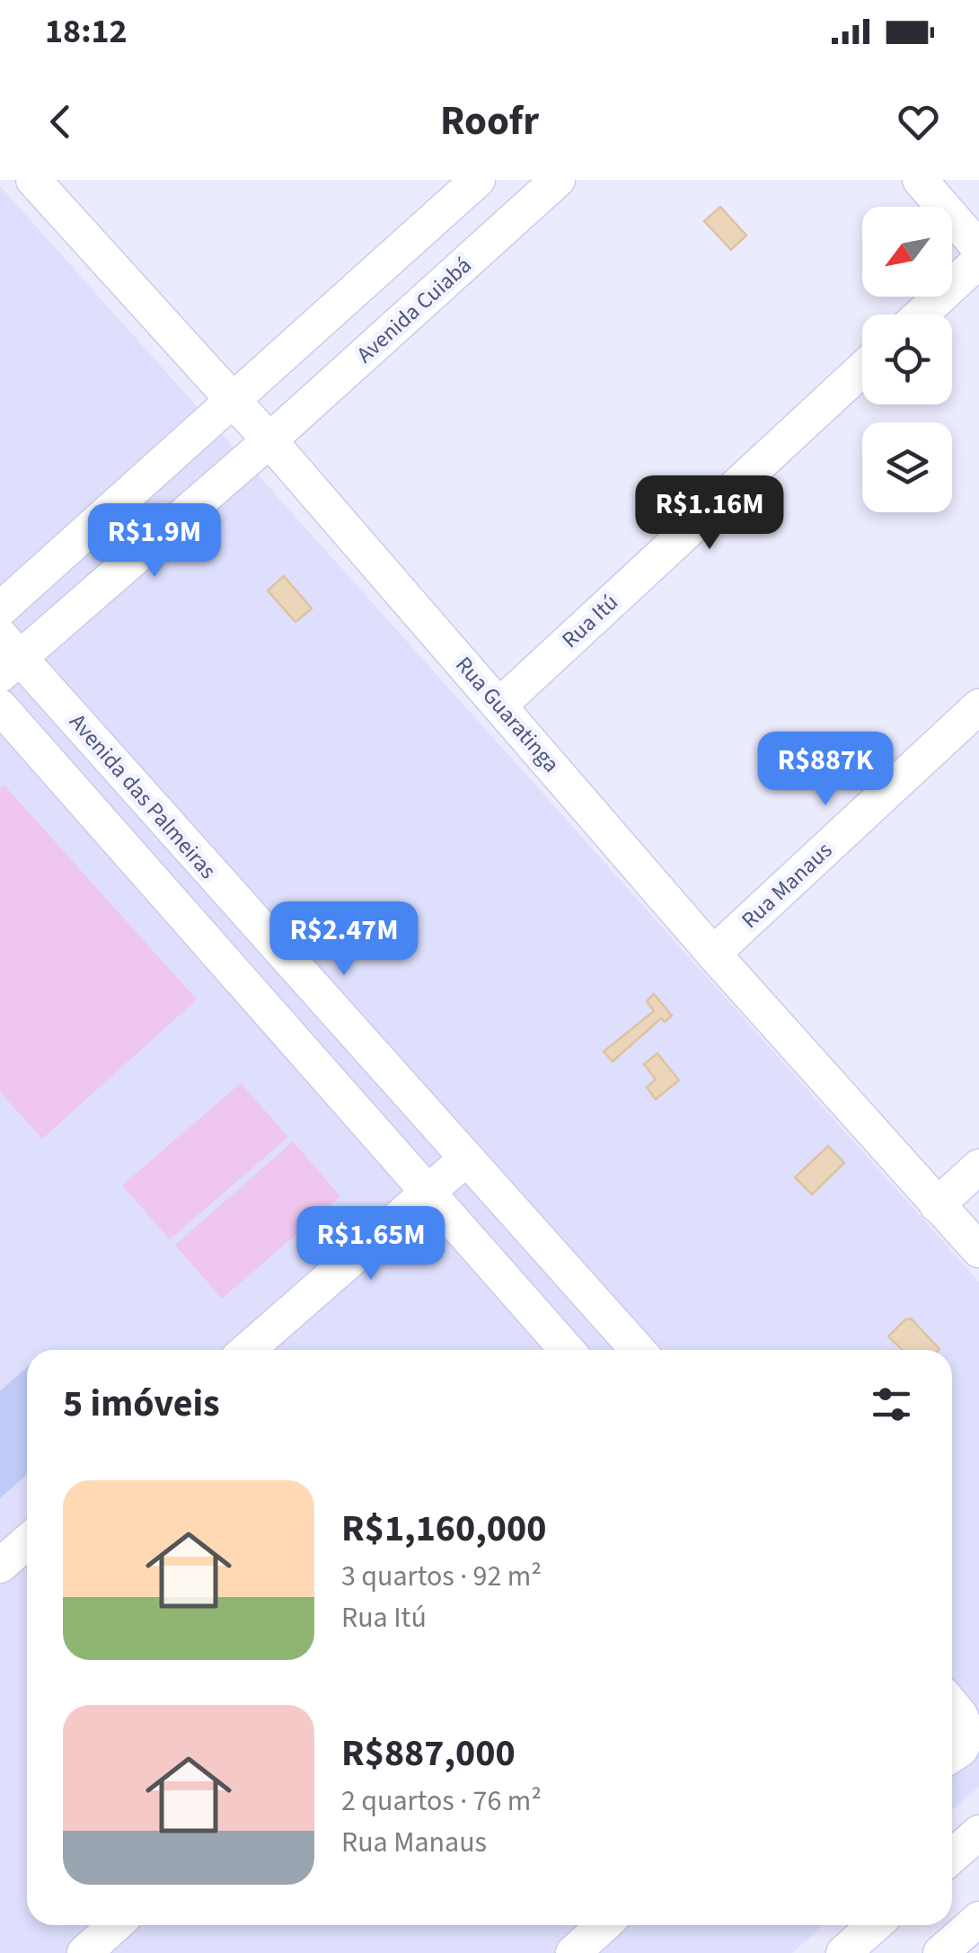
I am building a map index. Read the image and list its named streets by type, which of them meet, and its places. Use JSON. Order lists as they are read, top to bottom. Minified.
{"streets":{"street":["Avenida Cuiabá","Rua Itú","Rua Guaratinga","Avenida das Palmeiras","Rua Manaus"]},"crossings":[["Avenida Cuiabá","Rua Guaratinga"],["Avenida Cuiabá","Avenida das Palmeiras"],["Rua Itú","Rua Guaratinga"],["Rua Guaratinga","Rua Manaus"]],"north":"bottom left","page":{"status":"18:12","header":"Roofr","price":["R$1.16M","R$1.9M","R$887K","R$2.47M","R$1.65M"],"heading":"5 imóveis","list":[{"name":"R$1,160,000","note":"3 quartos · 92 m² · Rua Itú"},{"name":"R$887,000","note":"2 quartos · 76 m² · Rua Manaus"}]}}
